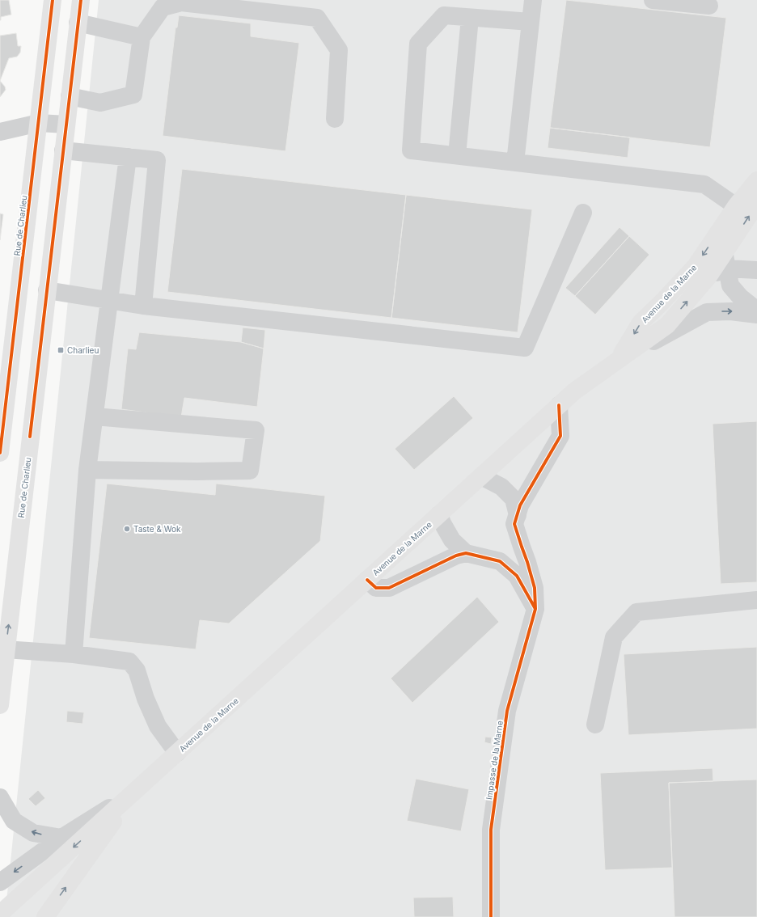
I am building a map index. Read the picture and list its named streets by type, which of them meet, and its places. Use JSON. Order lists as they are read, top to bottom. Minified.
{"streets":{"main road":["Rue de Charlieu","Avenue de la Marne"],"street":["Impasse de la Marne"]},"crossings":[["Avenue de la Marne","Impasse de la Marne"]],"places":{"transit":["Charlieu"],"other":["Taste & Wok"]}}
